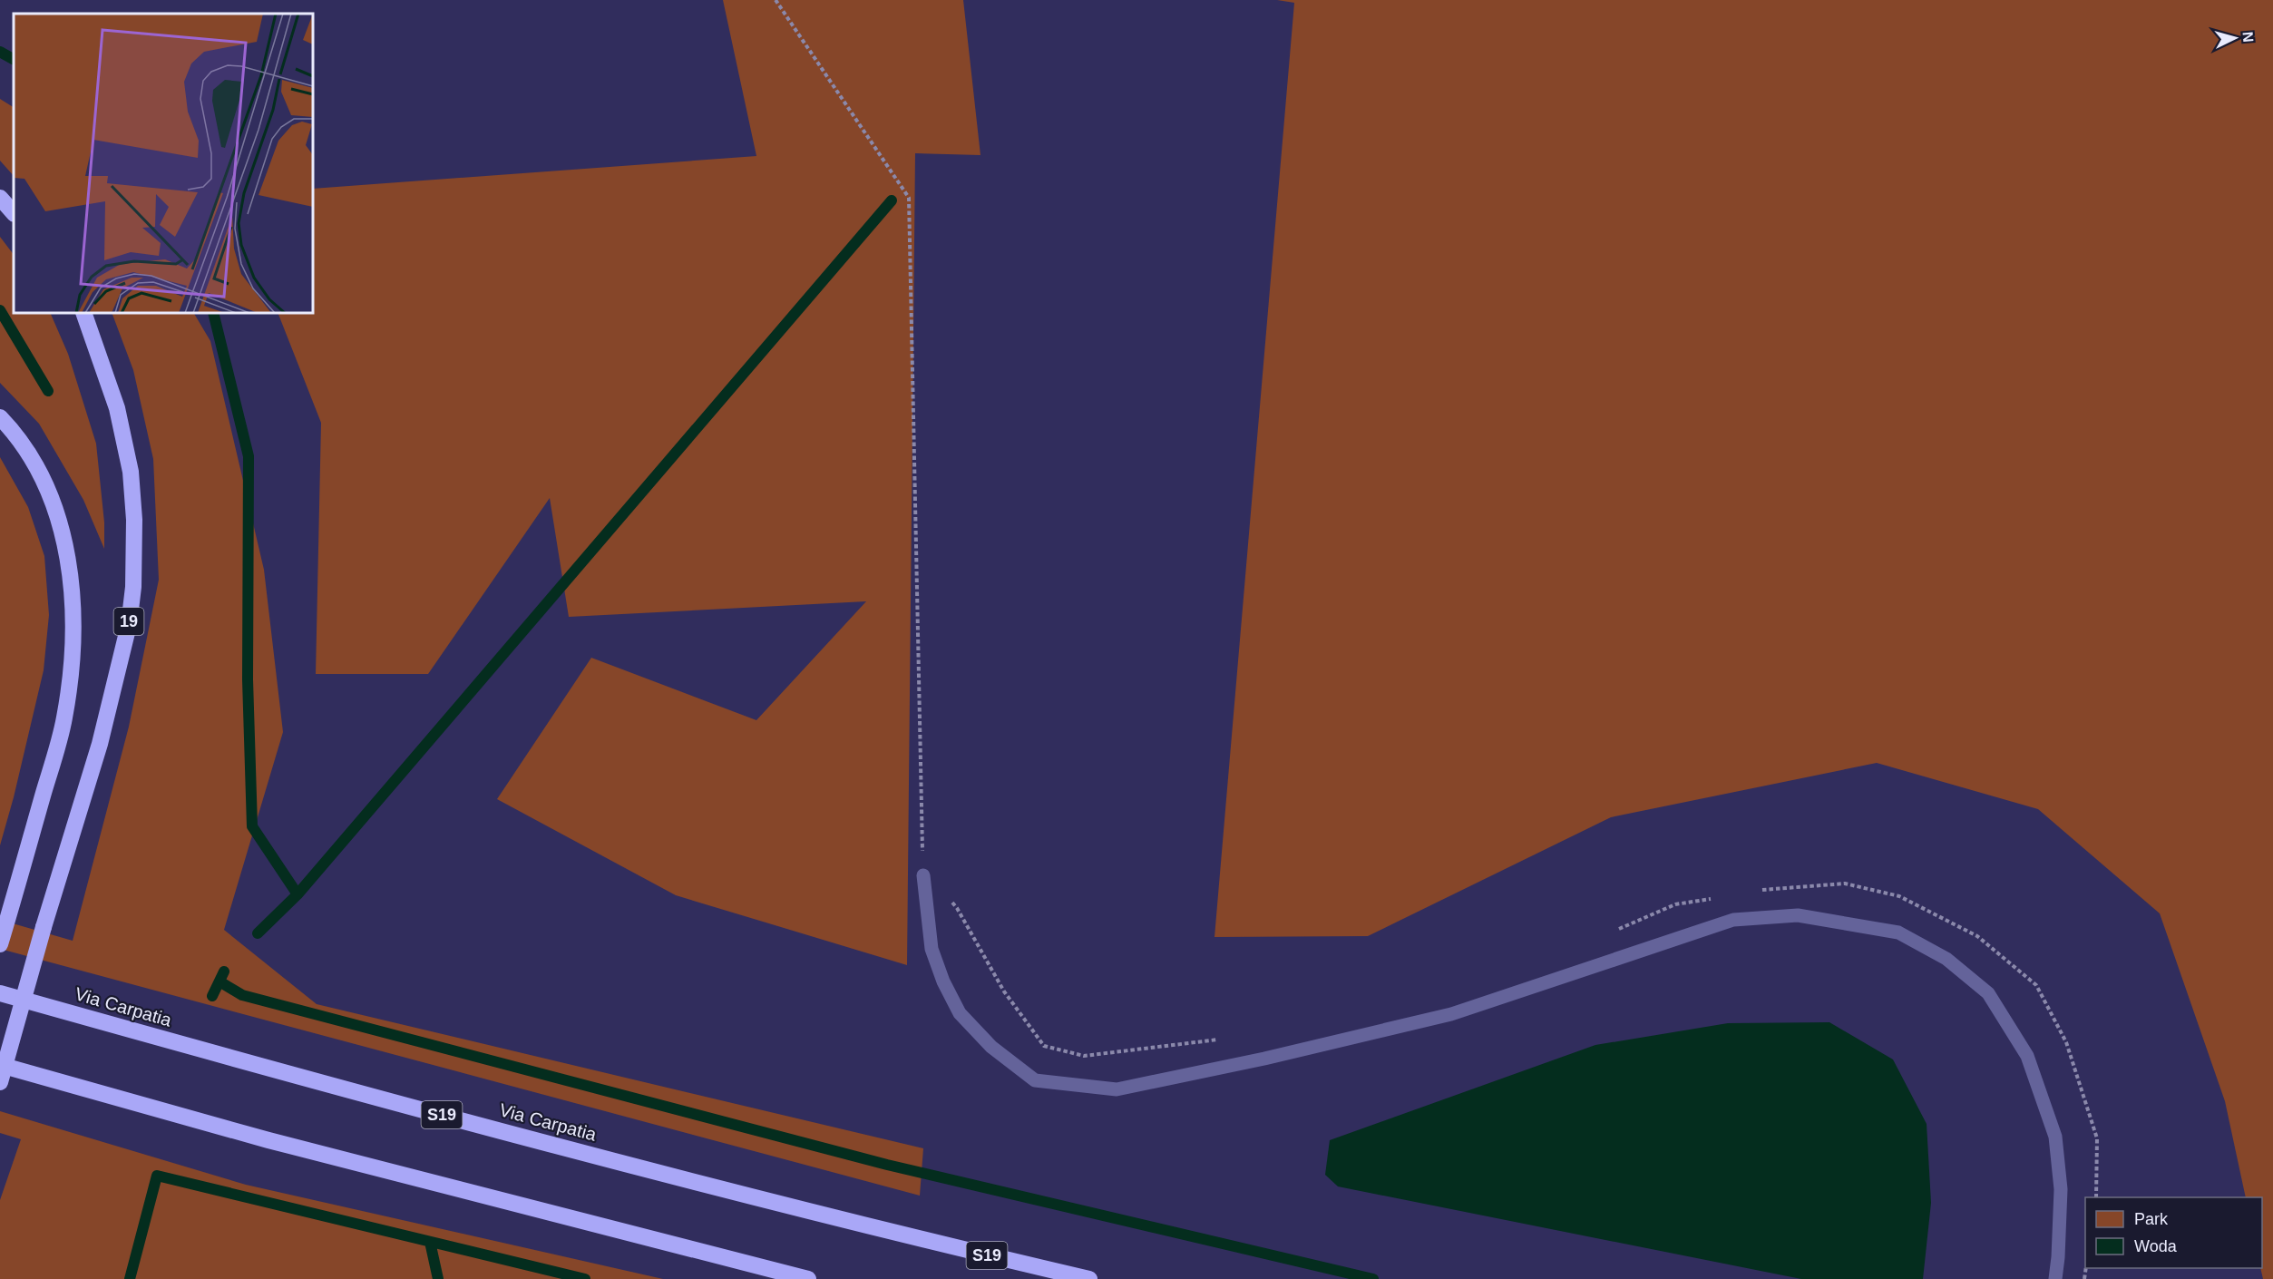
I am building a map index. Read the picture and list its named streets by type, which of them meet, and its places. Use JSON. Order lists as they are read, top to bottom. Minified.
{"streets":{"highway":["19","Via Carpatia","S19"]},"legend":["Park","Woda"],"north":"right"}
